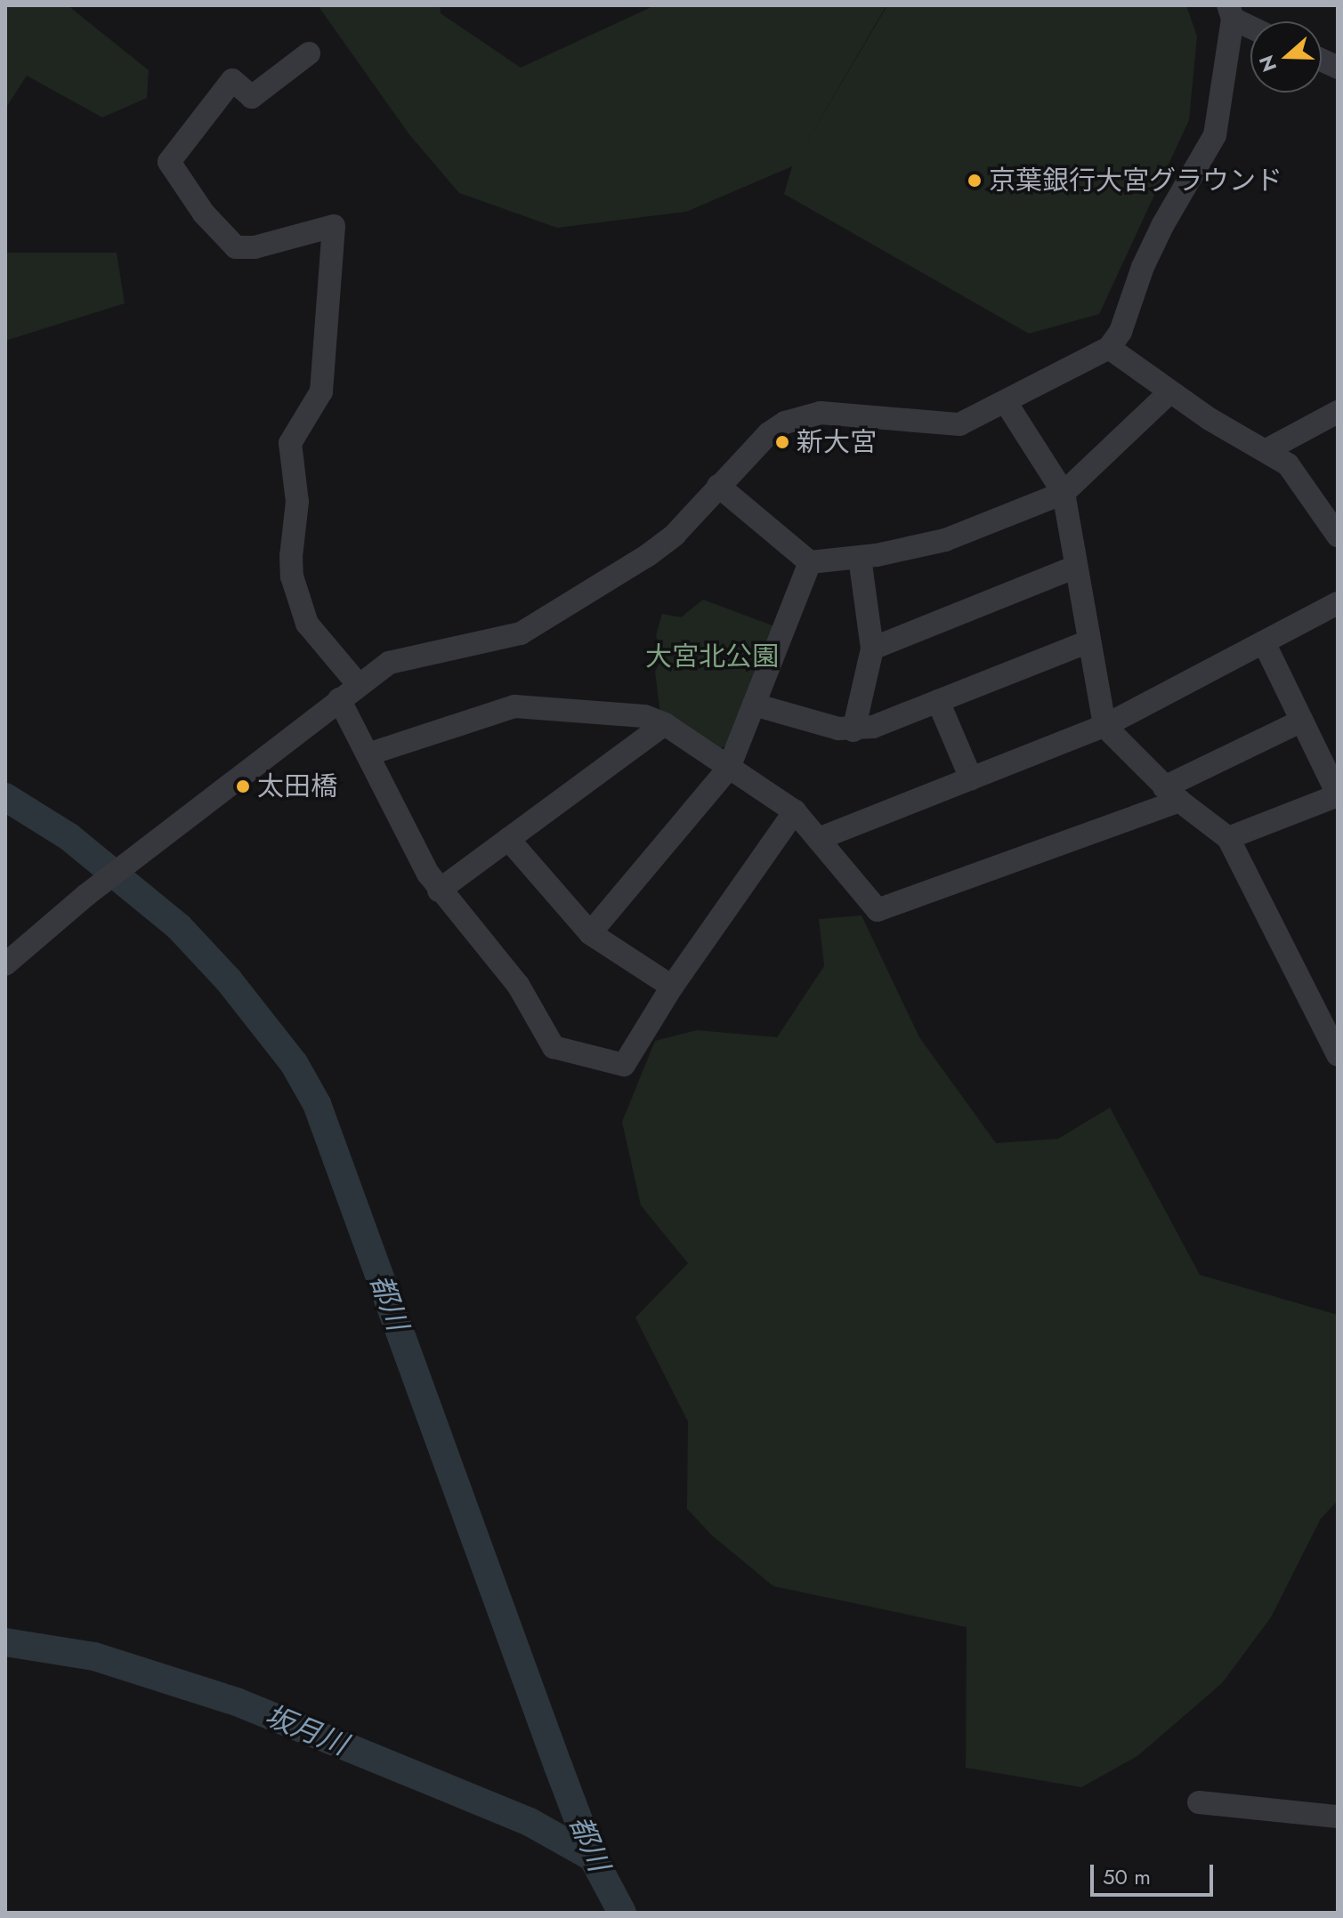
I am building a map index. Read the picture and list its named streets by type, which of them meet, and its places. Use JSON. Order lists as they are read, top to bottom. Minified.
{"water":["都川","坂月川"],"parks":["大宮北公園"],"places":["京葉銀行大宮グラウンド","新大宮","太田橋"],"scale_bar":"50 m","north":"left"}
